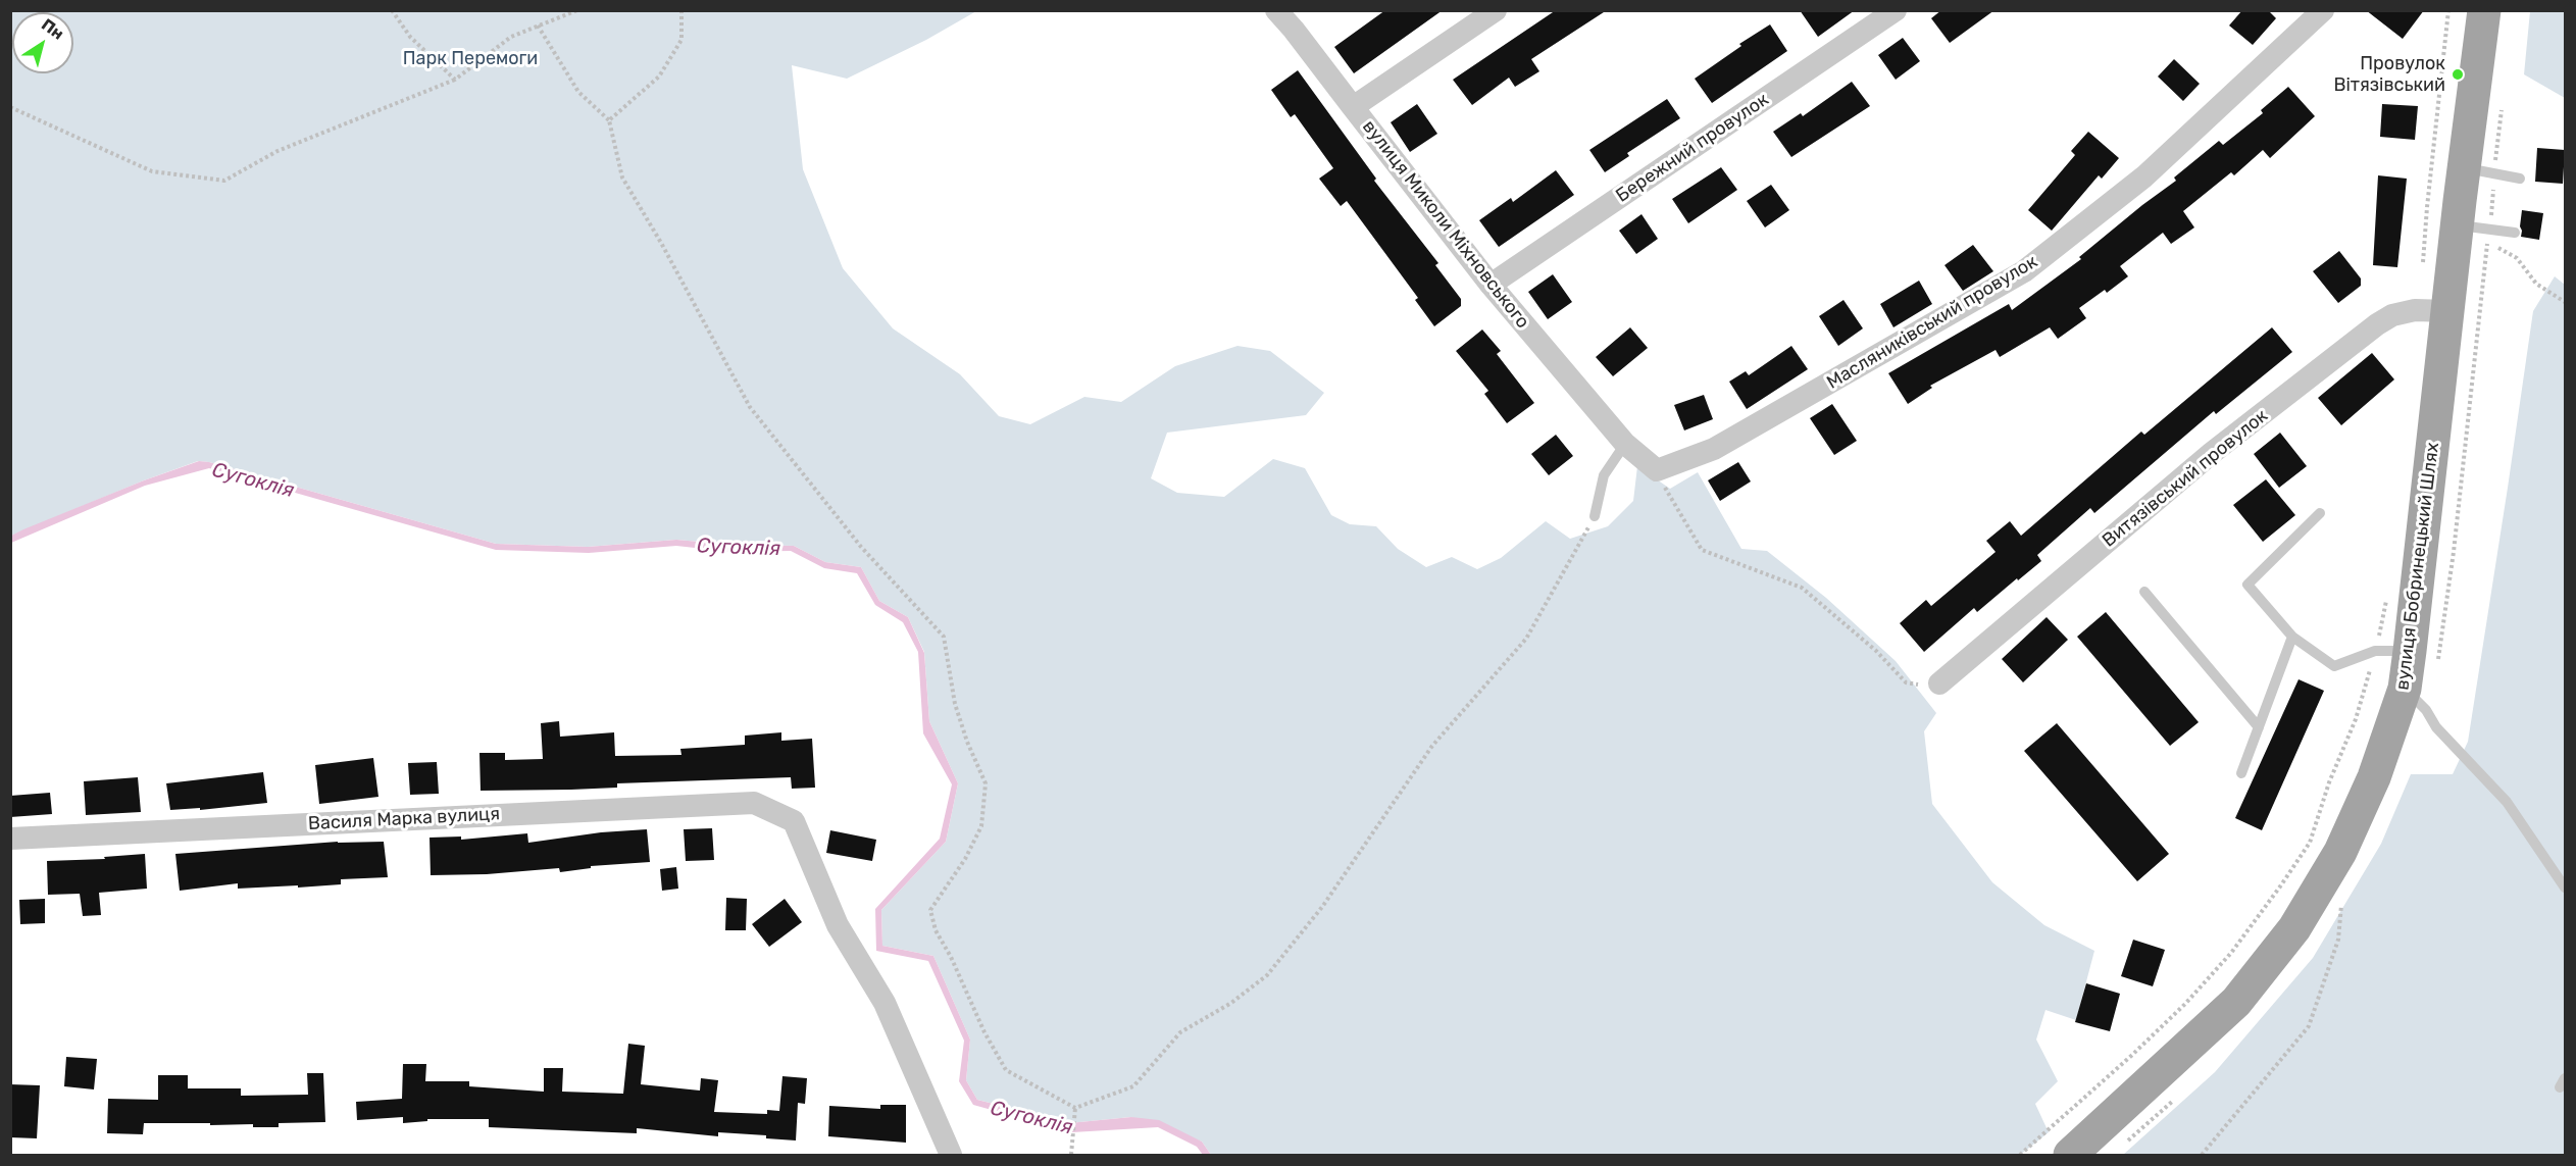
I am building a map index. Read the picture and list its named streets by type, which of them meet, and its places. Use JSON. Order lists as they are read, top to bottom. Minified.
{"streets":{"main road":["вулиця Бобринецький Шлях"],"street":["Бережний провулок","вулиця Миколи Міхновського","Масляниківський провулок","Витязівський провулок","Василя Марка вулиця"]},"crossings":[["Бережний провулок","вулиця Миколи Міхновського"],["Витязівський провулок","вулиця Бобринецький Шлях"]],"water":["Сугоклія"],"parks":["Парк Перемоги"],"places":["Провулок Вітязівський"],"north":"top right"}
